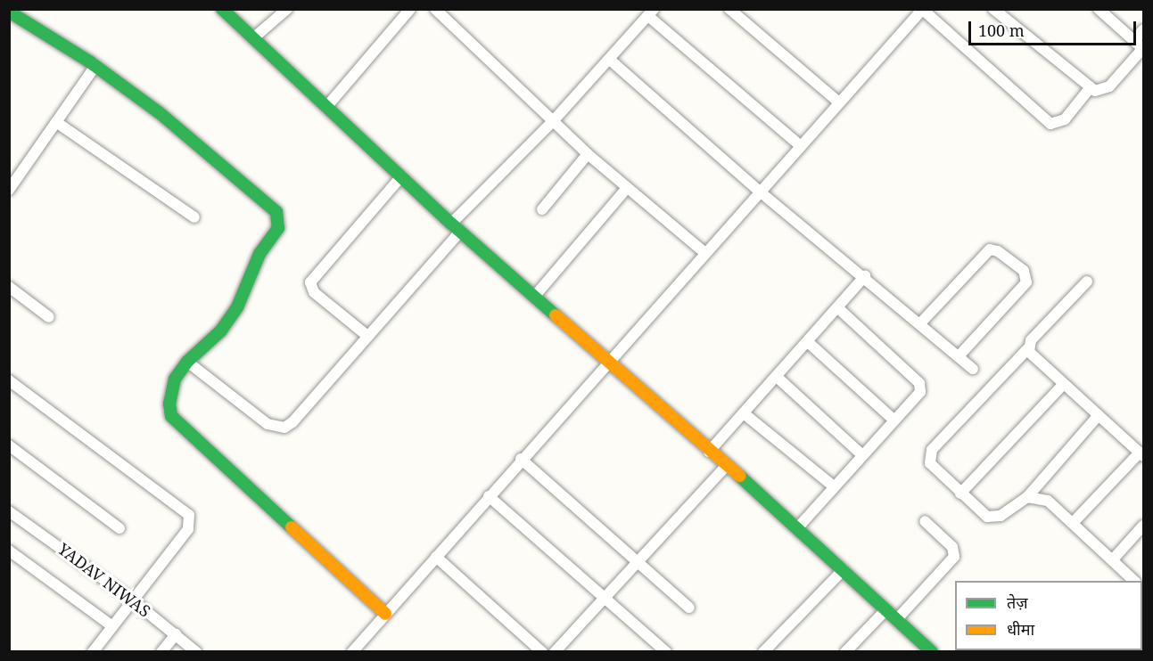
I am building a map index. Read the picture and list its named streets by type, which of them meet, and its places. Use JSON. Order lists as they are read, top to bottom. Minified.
{"streets":{"street":["YADAV NIWAS"]},"legend":["तेज़","धीमा"],"scale_bar":"100 m"}
